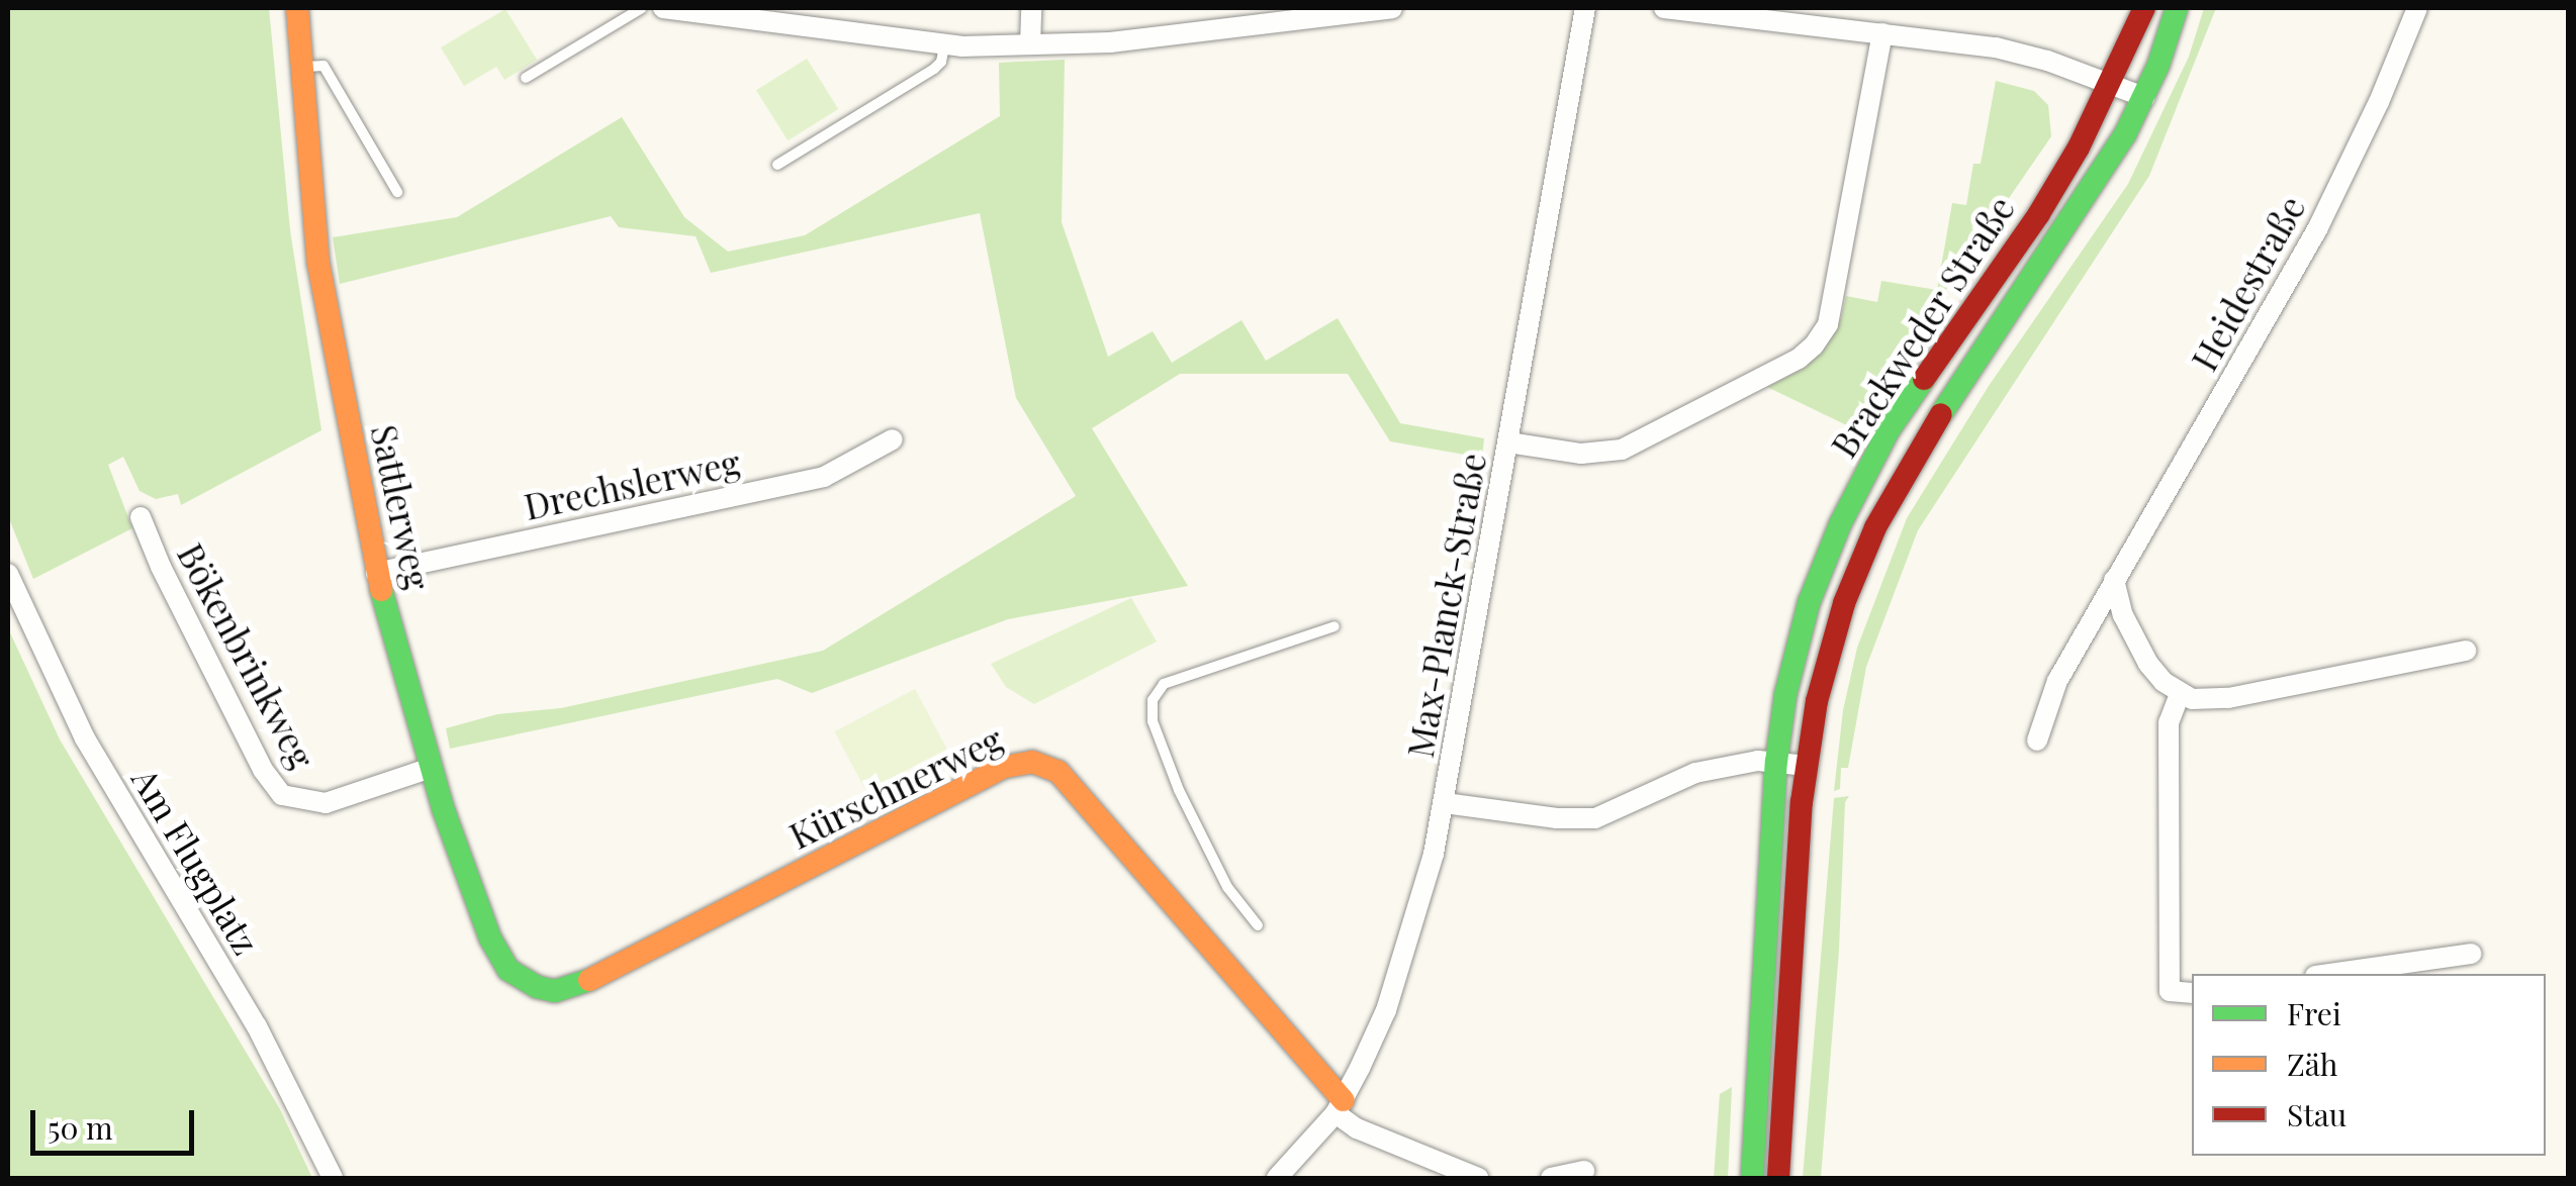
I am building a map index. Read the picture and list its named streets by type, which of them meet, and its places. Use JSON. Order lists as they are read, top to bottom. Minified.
{"streets":{"main road":["Brackweder Straße","Sattlerweg","Kürschnerweg"],"street":["Heidestraße","Drechslerweg","Max-Planck-Straße","Bökenbrinkweg","Am Flugplatz"]},"crossings":[["Drechslerweg","Sattlerweg"],["Sattlerweg","Bökenbrinkweg"],["Sattlerweg","Kürschnerweg"],["Max-Planck-Straße","Kürschnerweg"]],"legend":["Frei","Zäh","Stau"],"scale_bar":"50 m"}
